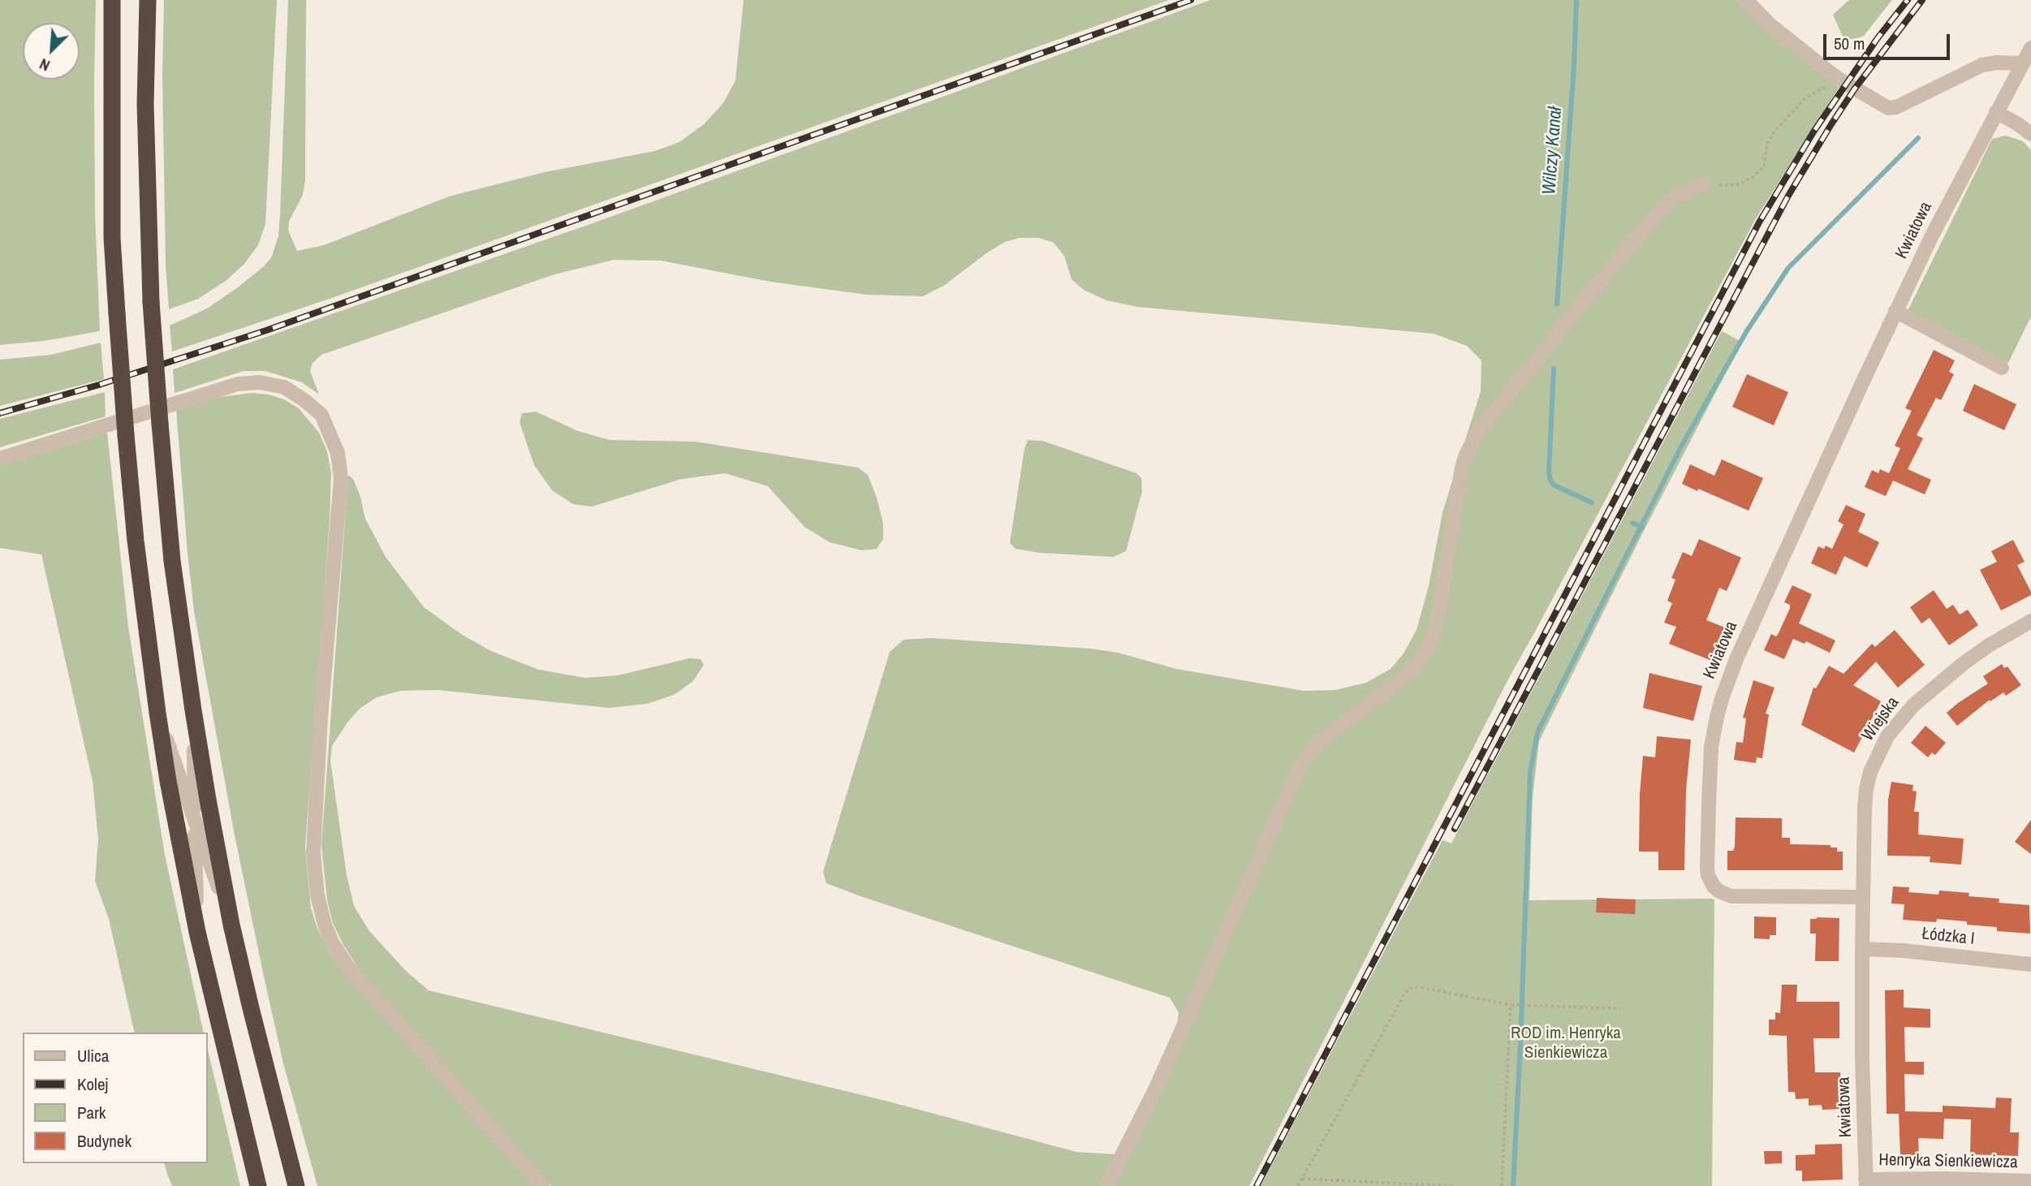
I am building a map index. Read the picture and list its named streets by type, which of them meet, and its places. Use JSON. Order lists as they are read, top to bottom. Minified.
{"streets":{"street":["Kwiatowa","Wiejska","Łódzka I","Henryka Sienkiewicza"]},"crossings":[["Kwiatowa","Wiejska"],["Kwiatowa","Łódzka I"],["Kwiatowa","Henryka Sienkiewicza"]],"water":["Wilczy Kanał"],"parks":["ROD im. Henryka Sienkiewicza"],"legend":["Ulica","Kolej","Park","Budynek"],"scale_bar":"50 m","north":"bottom left"}
